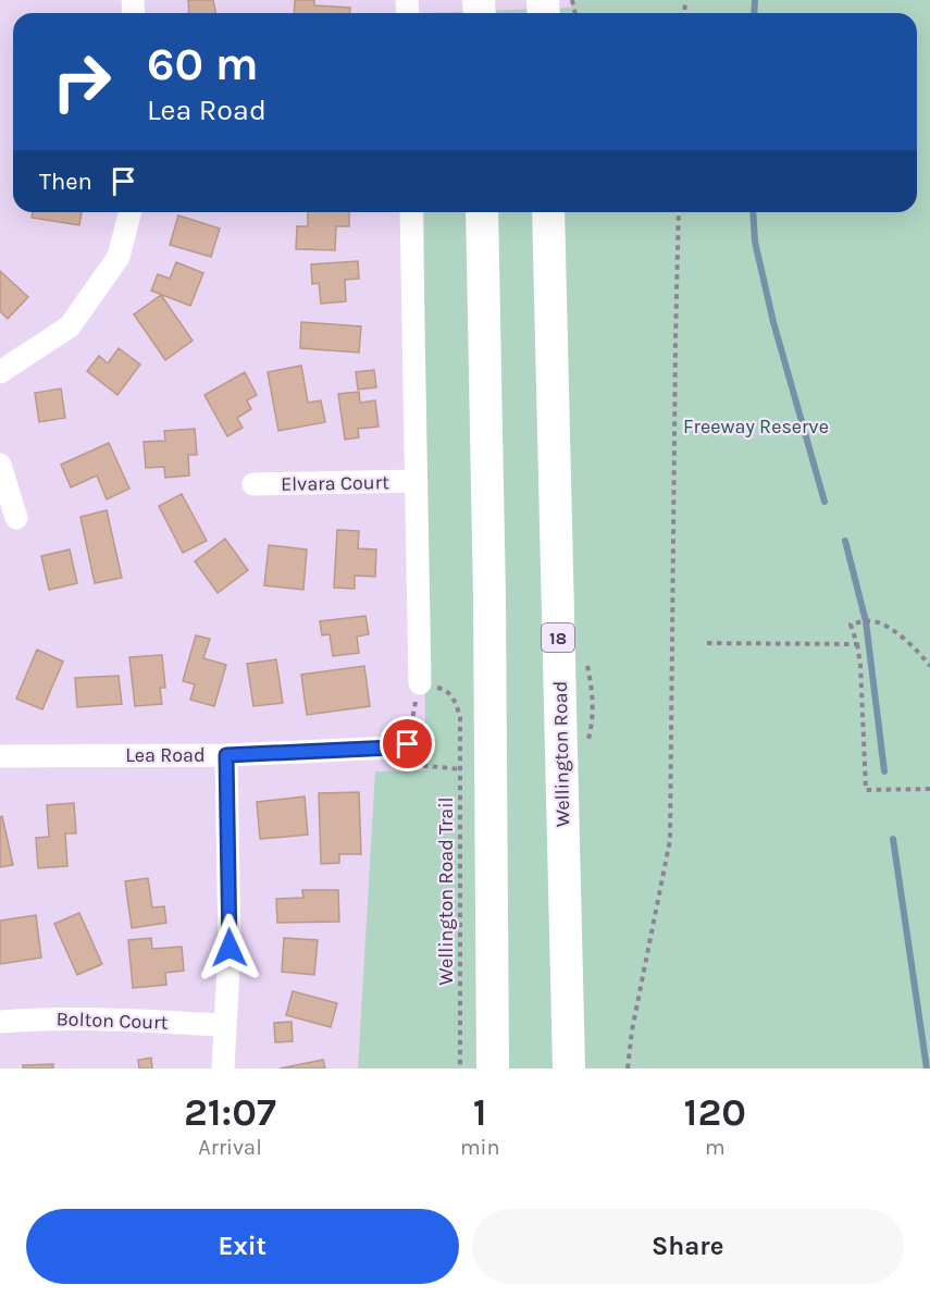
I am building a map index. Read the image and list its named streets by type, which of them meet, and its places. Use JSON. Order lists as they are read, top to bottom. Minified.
{"streets":{"highway":["18","Wellington Road"],"street":["Elvara Court","Lea Road","Bolton Court"],"path":["Wellington Road Trail"]},"parks":["Freeway Reserve"],"page":{"turn":["60 m","Lea Road"],"then":"Then","eta":["21:07","Arrival","1","min","120","m"],"buttons":["Exit","Share"]}}
